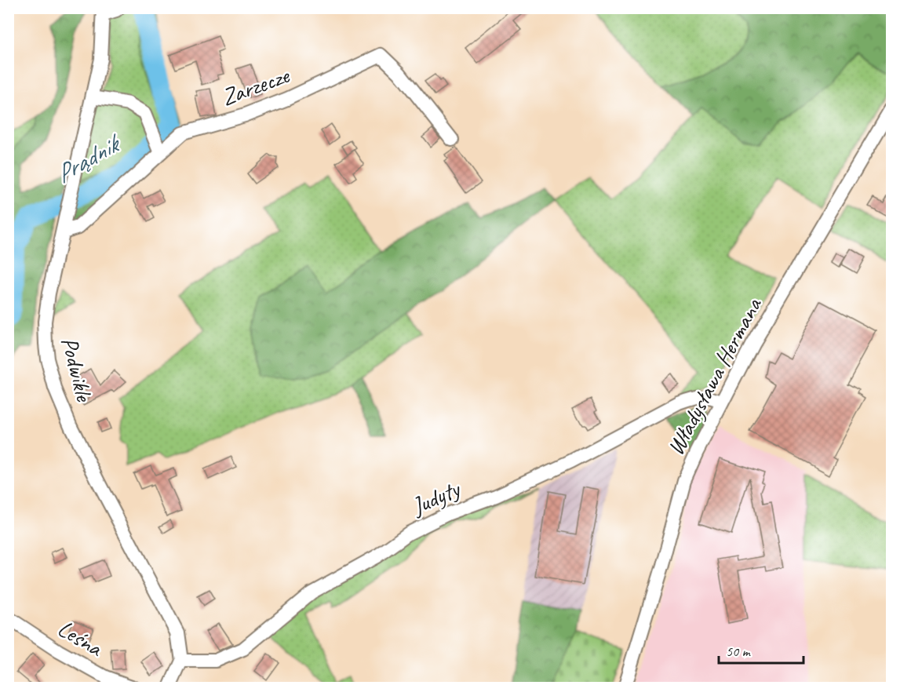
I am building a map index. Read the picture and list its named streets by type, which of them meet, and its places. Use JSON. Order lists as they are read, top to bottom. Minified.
{"streets":{"street":["Zarzecze","Podwikle","Władysława Hermana","Judyty","Leśna"]},"crossings":[["Zarzecze","Podwikle"],["Podwikle","Judyty"],["Władysława Hermana","Judyty"]],"water":["Prądnik"],"scale_bar":"50 m"}
